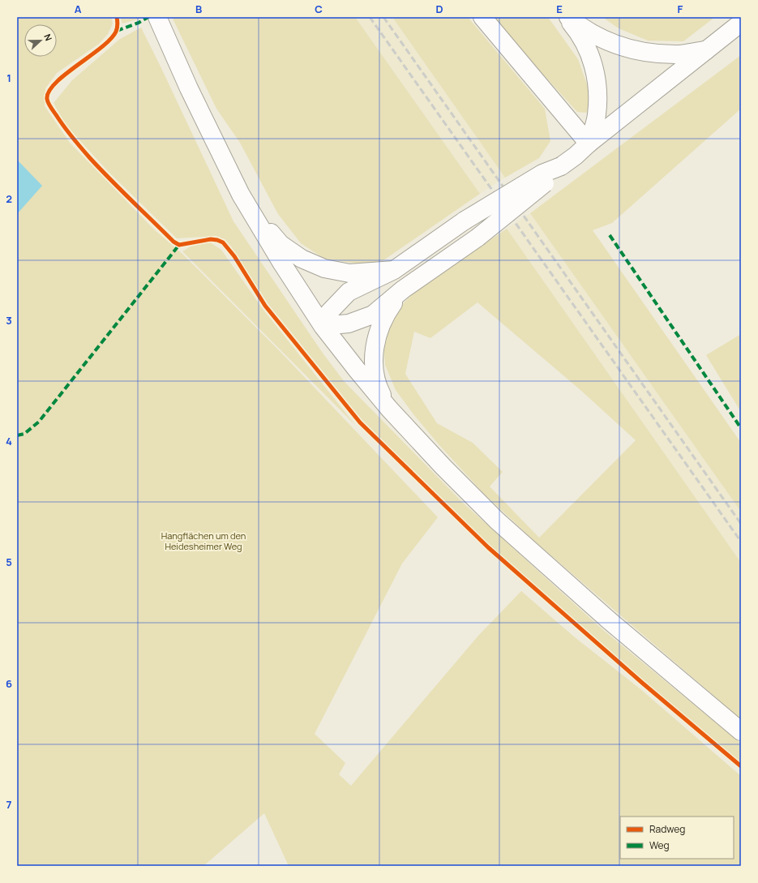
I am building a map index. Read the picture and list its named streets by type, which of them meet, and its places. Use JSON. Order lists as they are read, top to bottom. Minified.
{"parks":["Hangflächen um den Heidesheimer Weg"],"legend":["Radweg","Weg"],"north":"right","grid":{"columns":["A","B","C","D","E","F"],"rows":["1","2","3","4","5","6","7"]}}
